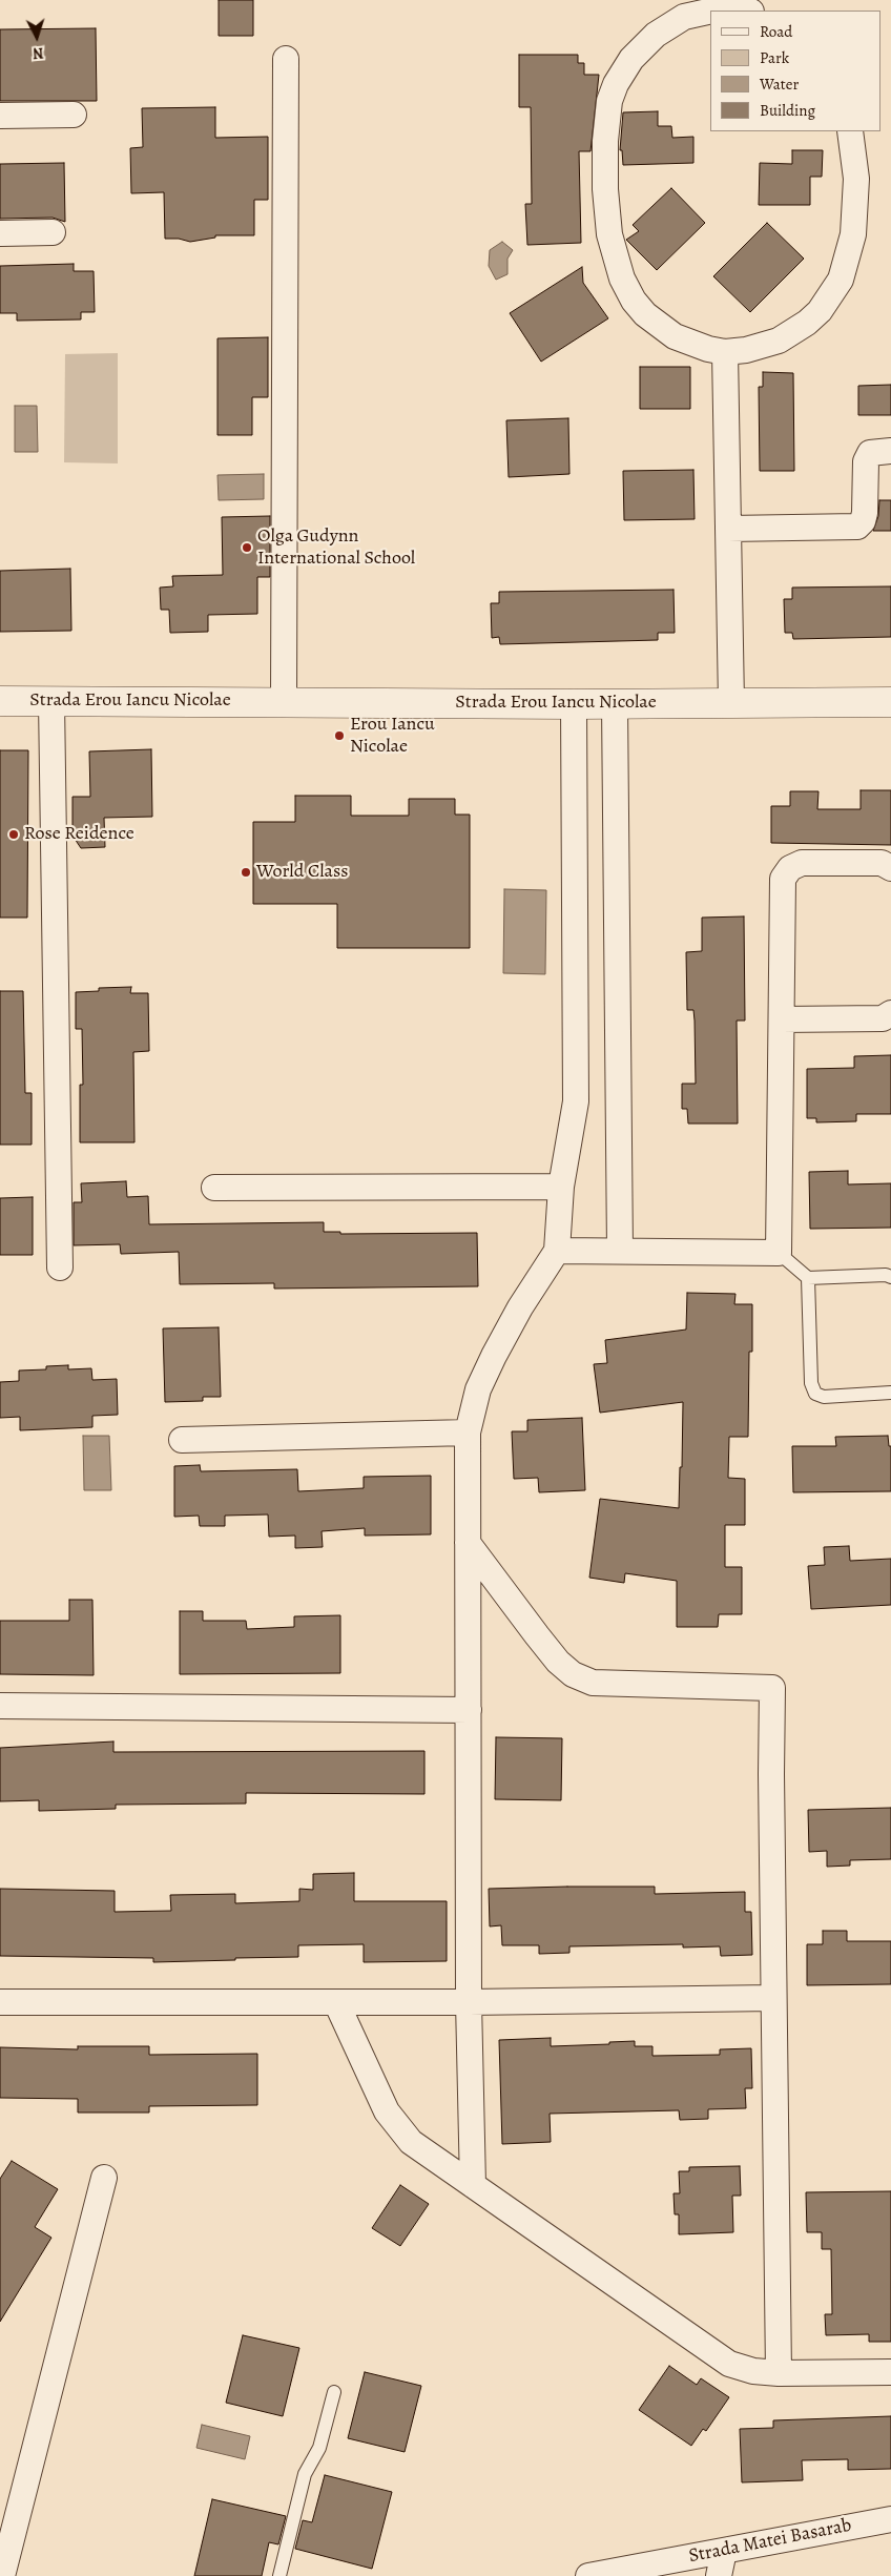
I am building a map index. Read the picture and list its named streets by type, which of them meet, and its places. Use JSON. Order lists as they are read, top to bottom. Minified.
{"streets":{"street":["Strada Erou Iancu Nicolae","Strada Matei Basarab"]},"places":["Olga Gudynn International School","Erou Iancu Nicolae","Rose Reidence","World Class"],"legend":["Road","Park","Water","Building"],"north":"bottom"}
